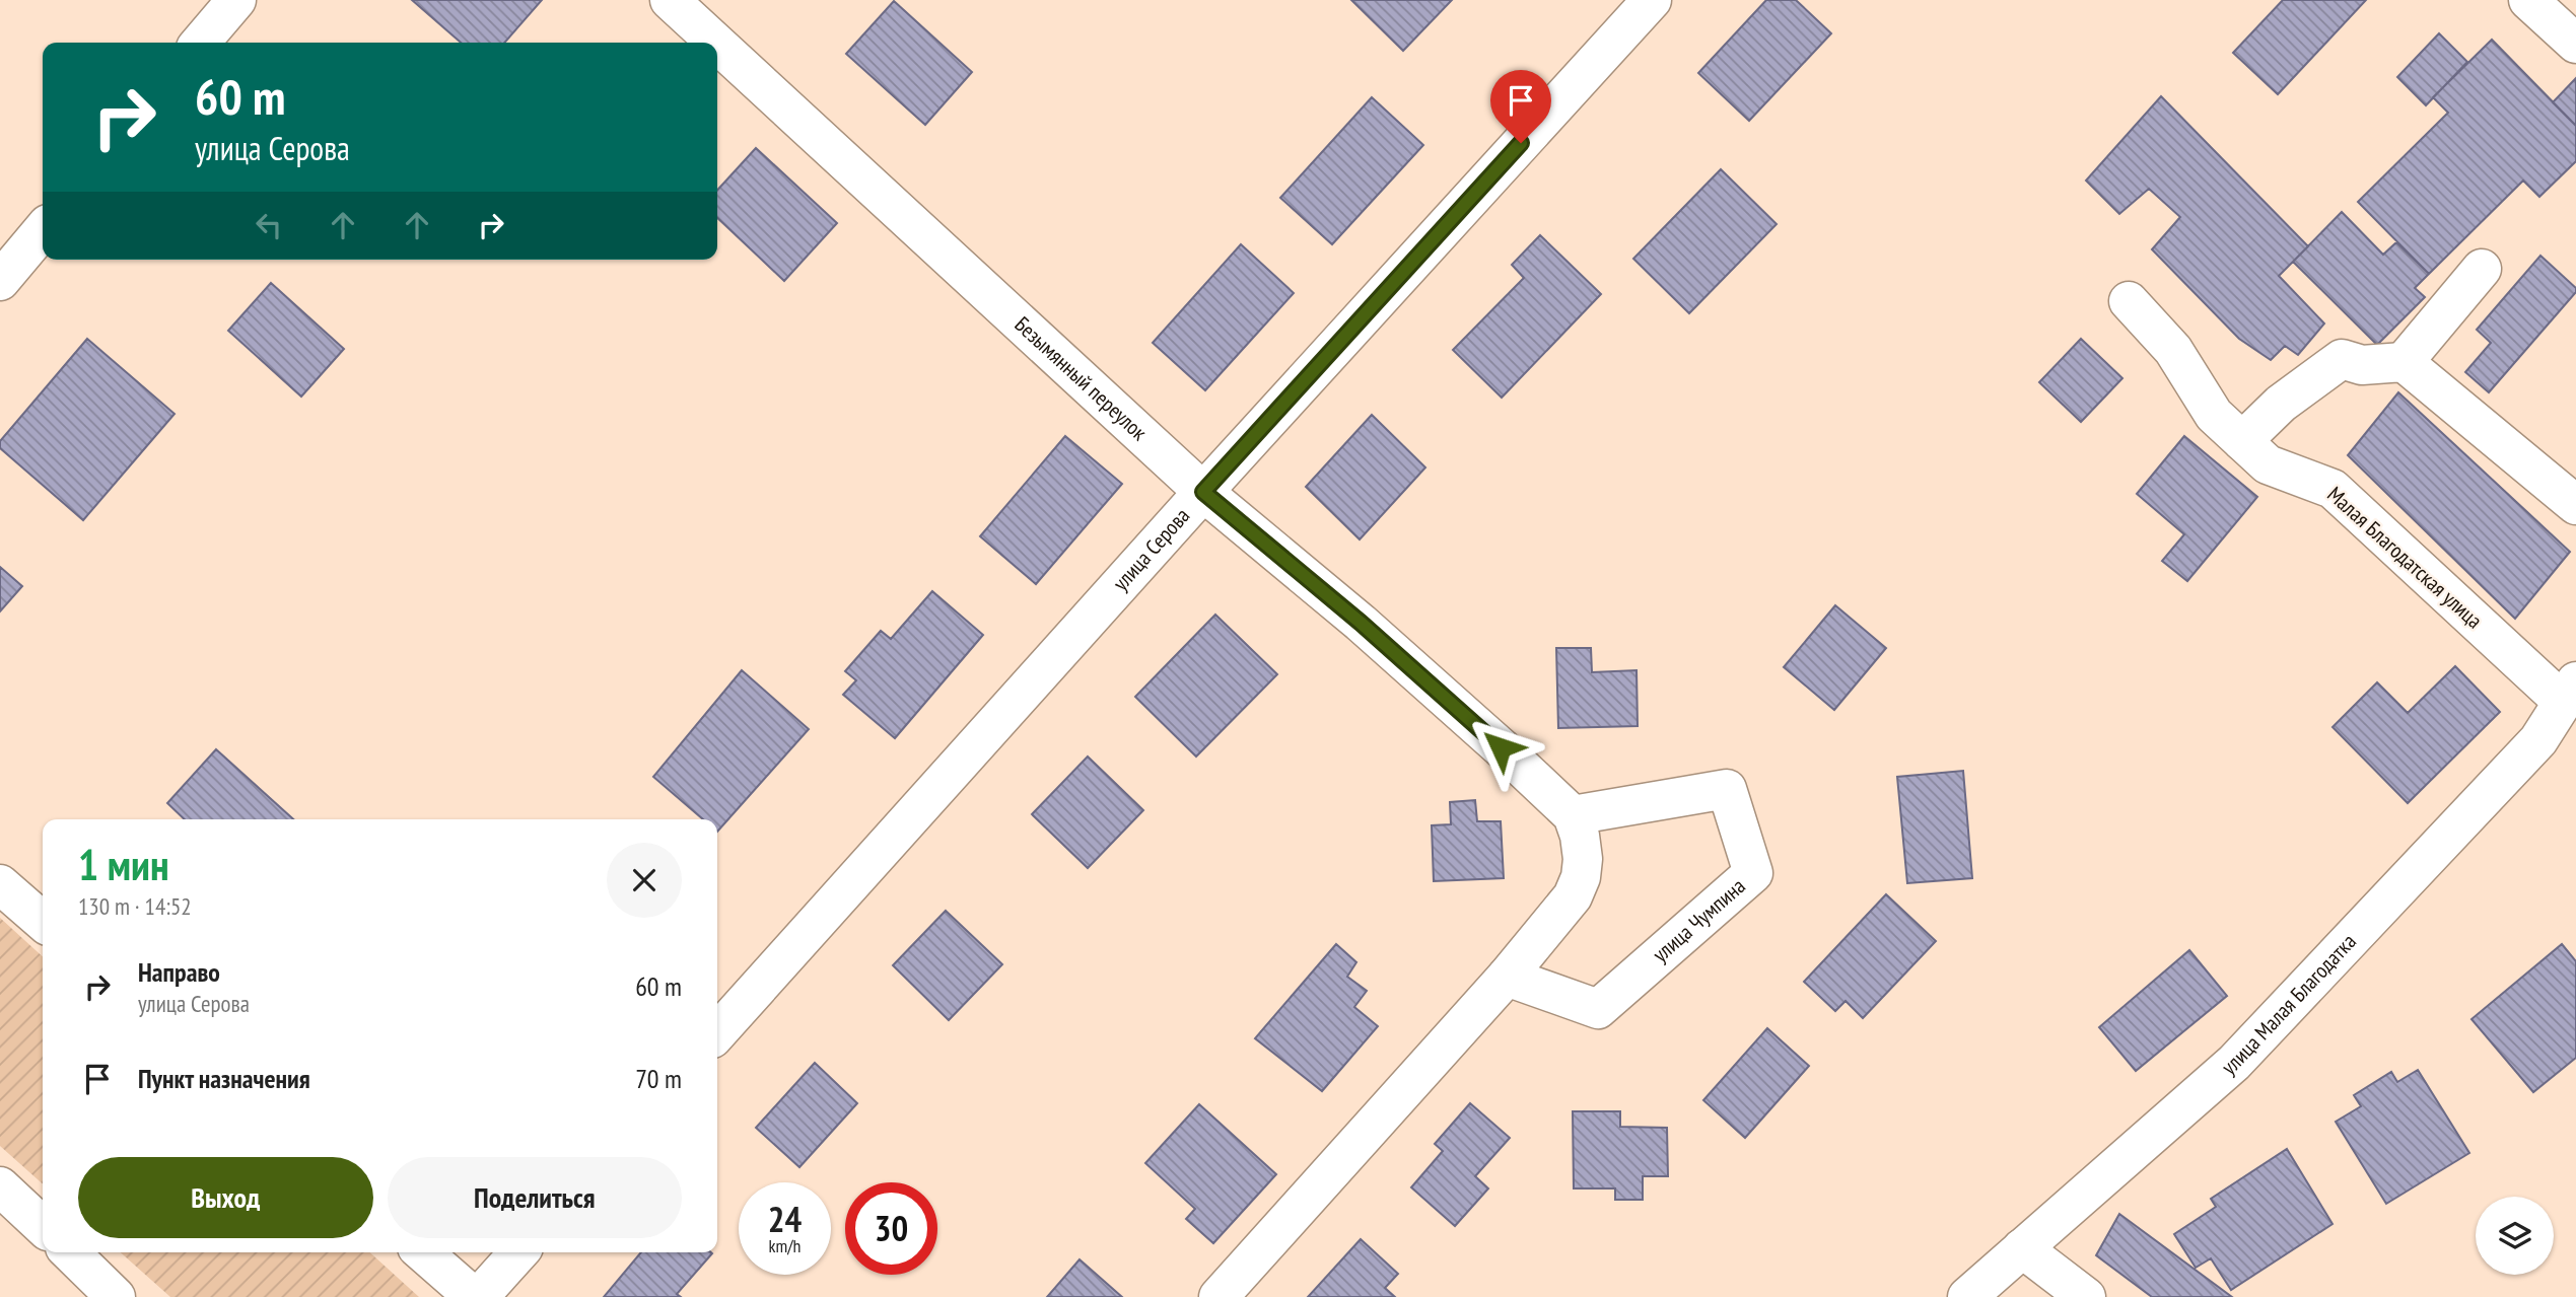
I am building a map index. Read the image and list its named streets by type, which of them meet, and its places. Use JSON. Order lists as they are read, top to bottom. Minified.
{"streets":{"street":["Безымянный переулок","улица Серова","Малая Благодатская улица","улица Чумпина","улица Малая Благодатка"]},"crossings":[["Безымянный переулок","улица Серова"],["Безымянный переулок","улица Чумпина"],["Малая Благодатская улица","улица Малая Благодатка"]],"page":{"turn":["60 m","улица Серова"],"heading":["1 мин","130 m · 14:52"],"list":[{"name":"Направо","note":"улица Серова","value":"60 m"},{"name":"Пункт назначения","value":"70 m"}],"buttons":["Выход","Поделиться"],"speed":"24 km/h","limit":"30"}}
